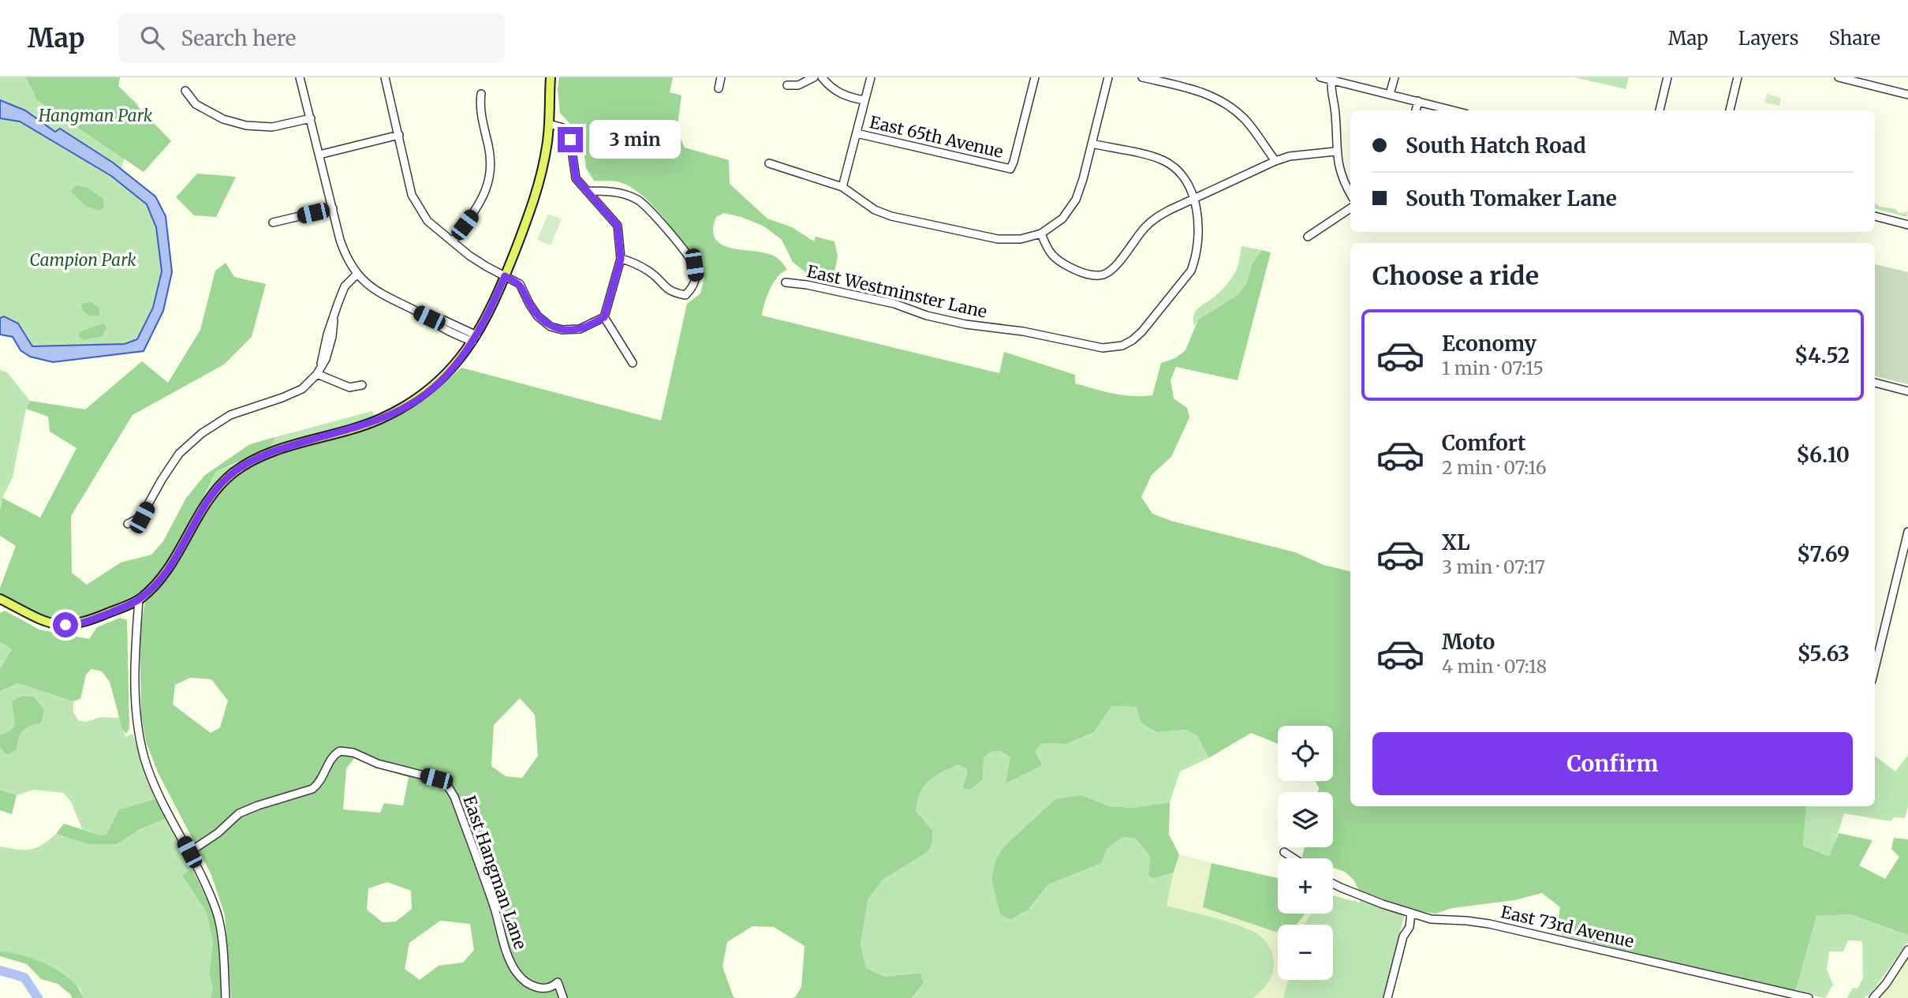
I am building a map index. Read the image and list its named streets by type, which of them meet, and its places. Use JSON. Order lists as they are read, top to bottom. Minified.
{"streets":{"street":["East 65th Avenue","East Westminster Lane","East Hangman Lane","East 73rd Avenue"]},"parks":["Hangman Park","Campion Park"],"page":{"header":"Map","search":"Search here","nav":["Map","Layers","Share"],"banner":["South Hatch Road","South Tomaker Lane"],"bubble":"3 min","heading":"Choose a ride","list":[{"name":"Economy","note":"1 min · 07:15","value":"$4.52"},{"name":"Comfort","note":"2 min · 07:16","value":"$6.10"},{"name":"XL","note":"3 min · 07:17","value":"$7.69"},{"name":"Moto","note":"4 min · 07:18","value":"$5.63"}],"buttons":"Confirm","map_buttons":["+","−"]}}
